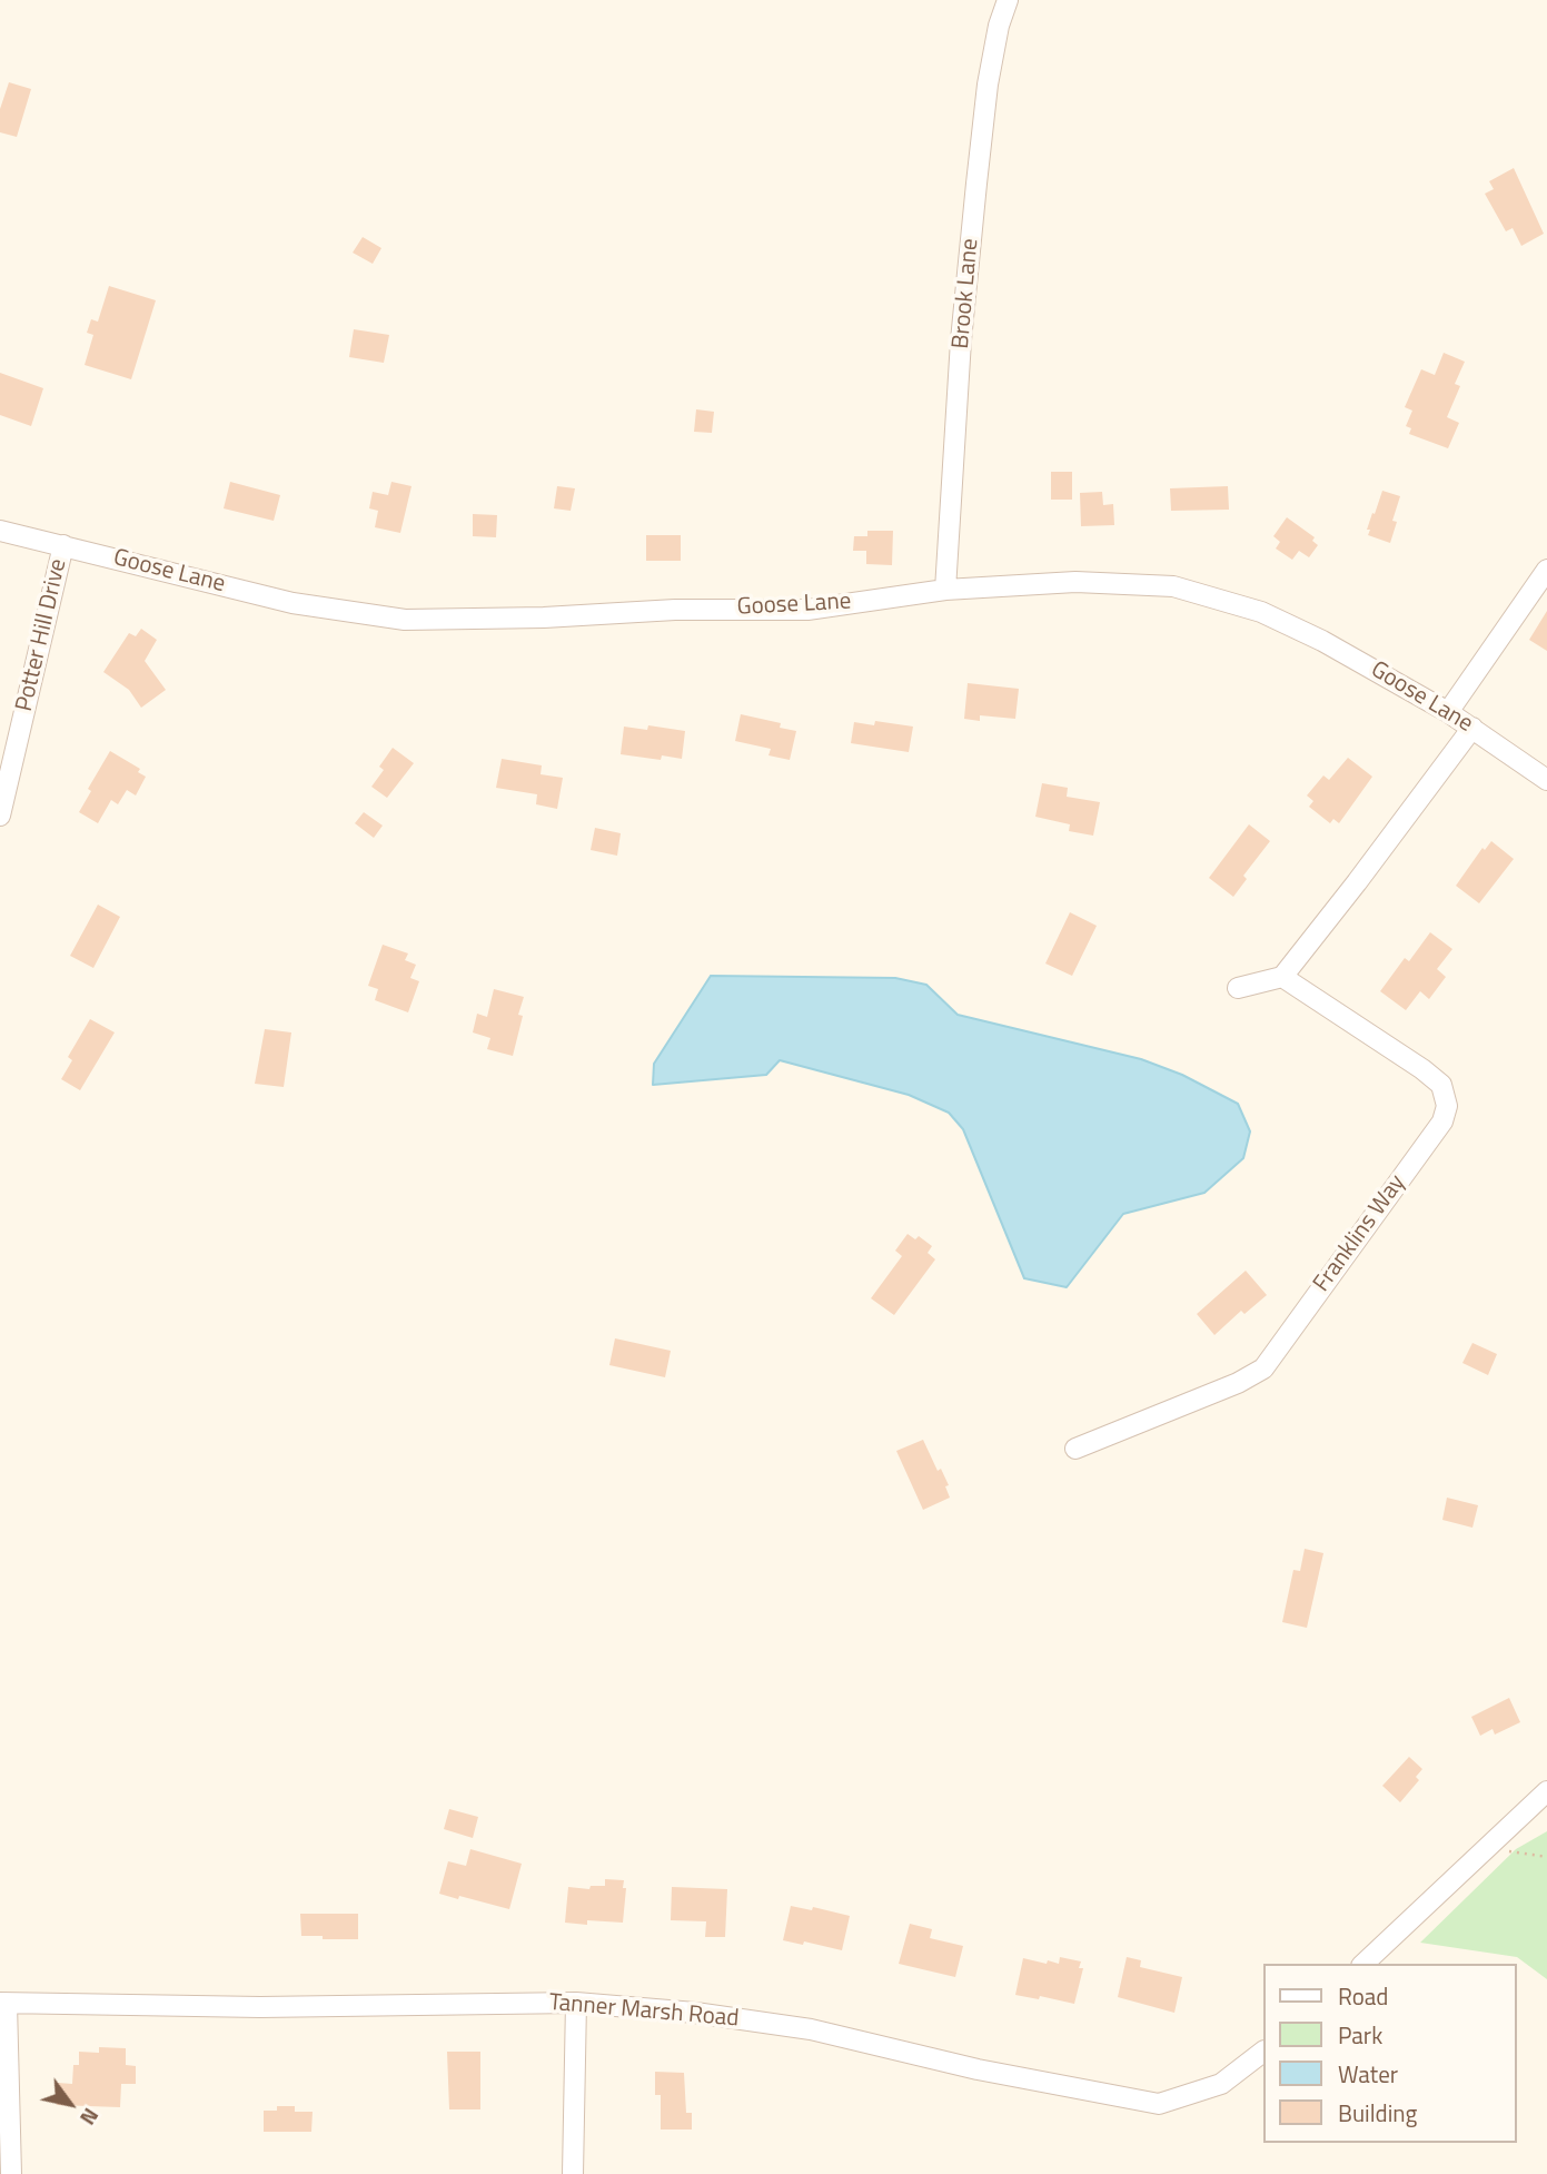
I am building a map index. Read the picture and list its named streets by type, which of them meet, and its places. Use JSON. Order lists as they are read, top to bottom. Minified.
{"streets":{"street":["Brook Lane","Goose Lane","Potter Hill Drive","Franklins Way","Tanner Marsh Road"]},"crossings":[["Brook Lane","Goose Lane"],["Goose Lane","Potter Hill Drive"]],"legend":["Road","Park","Water","Building"],"north":"bottom right"}
